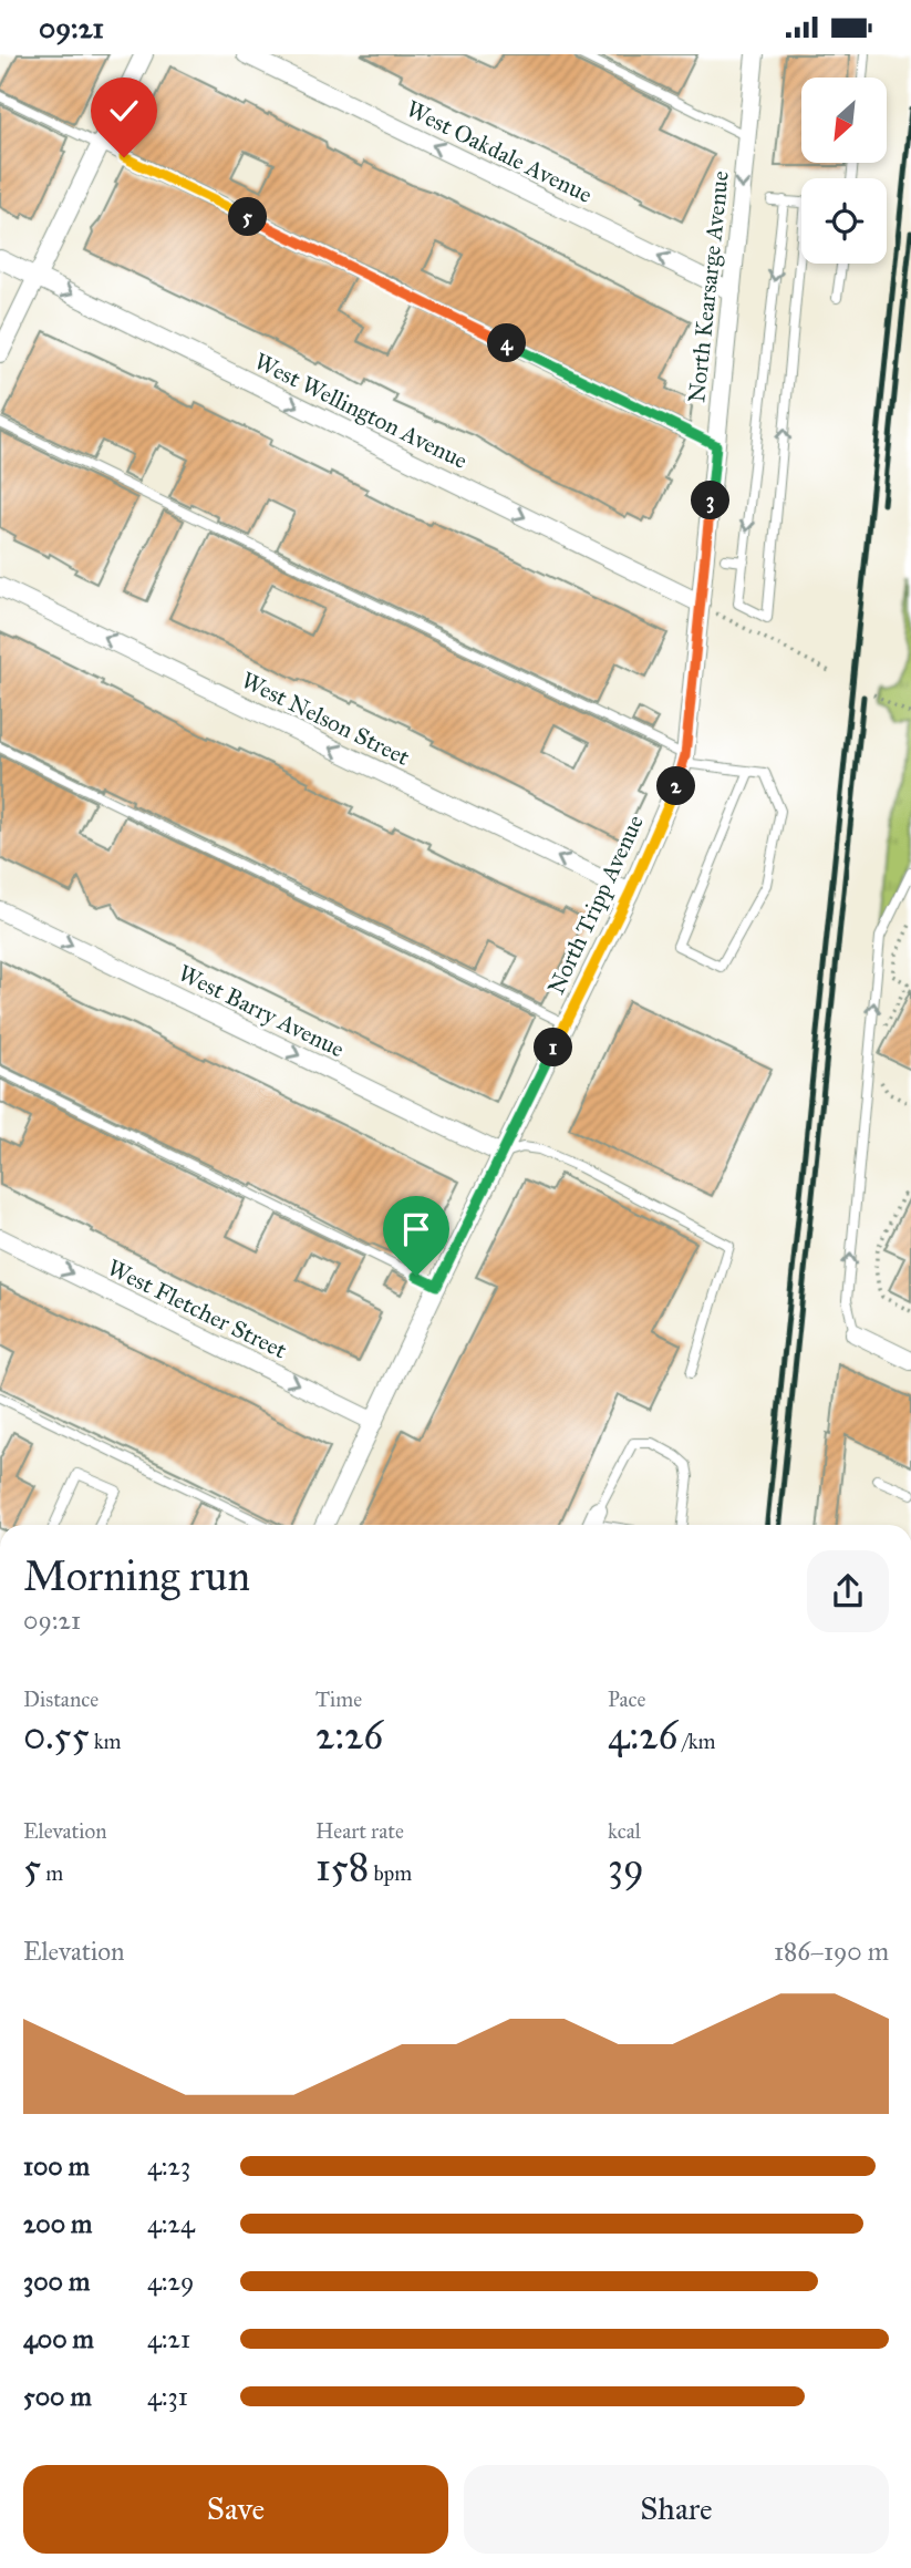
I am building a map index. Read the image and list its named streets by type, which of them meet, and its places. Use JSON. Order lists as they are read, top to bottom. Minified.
{"streets":{"street":["West Oakdale Avenue","North Kearsarge Avenue","West Wellington Avenue","West Nelson Street","North Tripp Avenue","West Barry Avenue","West Fletcher Street"]},"crossings":[["West Oakdale Avenue","North Kearsarge Avenue"],["North Kearsarge Avenue","West Wellington Avenue"],["North Kearsarge Avenue","North Tripp Avenue"],["West Nelson Street","North Tripp Avenue"],["North Tripp Avenue","West Barry Avenue"],["North Tripp Avenue","West Fletcher Street"]],"one_way":["West Oakdale Avenue","West Wellington Avenue","West Nelson Street","West Barry Avenue","West Fletcher Street"],"north":"bottom left","page":{"status":"09:21","pins":["5","4","3","2","1"],"heading":["Morning run","09:21"],"stats":[["Distance","0.55 km"],["Time","2:26"],["Pace","4:26 /km"],["Elevation","5 m"],["Heart rate","158 bpm"],["kcal","39"]],"chart":["Elevation","186–190 m"],"list":[{"name":"100 m","note":"4:23"},{"name":"200 m","note":"4:24"},{"name":"300 m","note":"4:29"},{"name":"400 m","note":"4:21"},{"name":"500 m","note":"4:31"}],"buttons":["Save","Share"]}}
